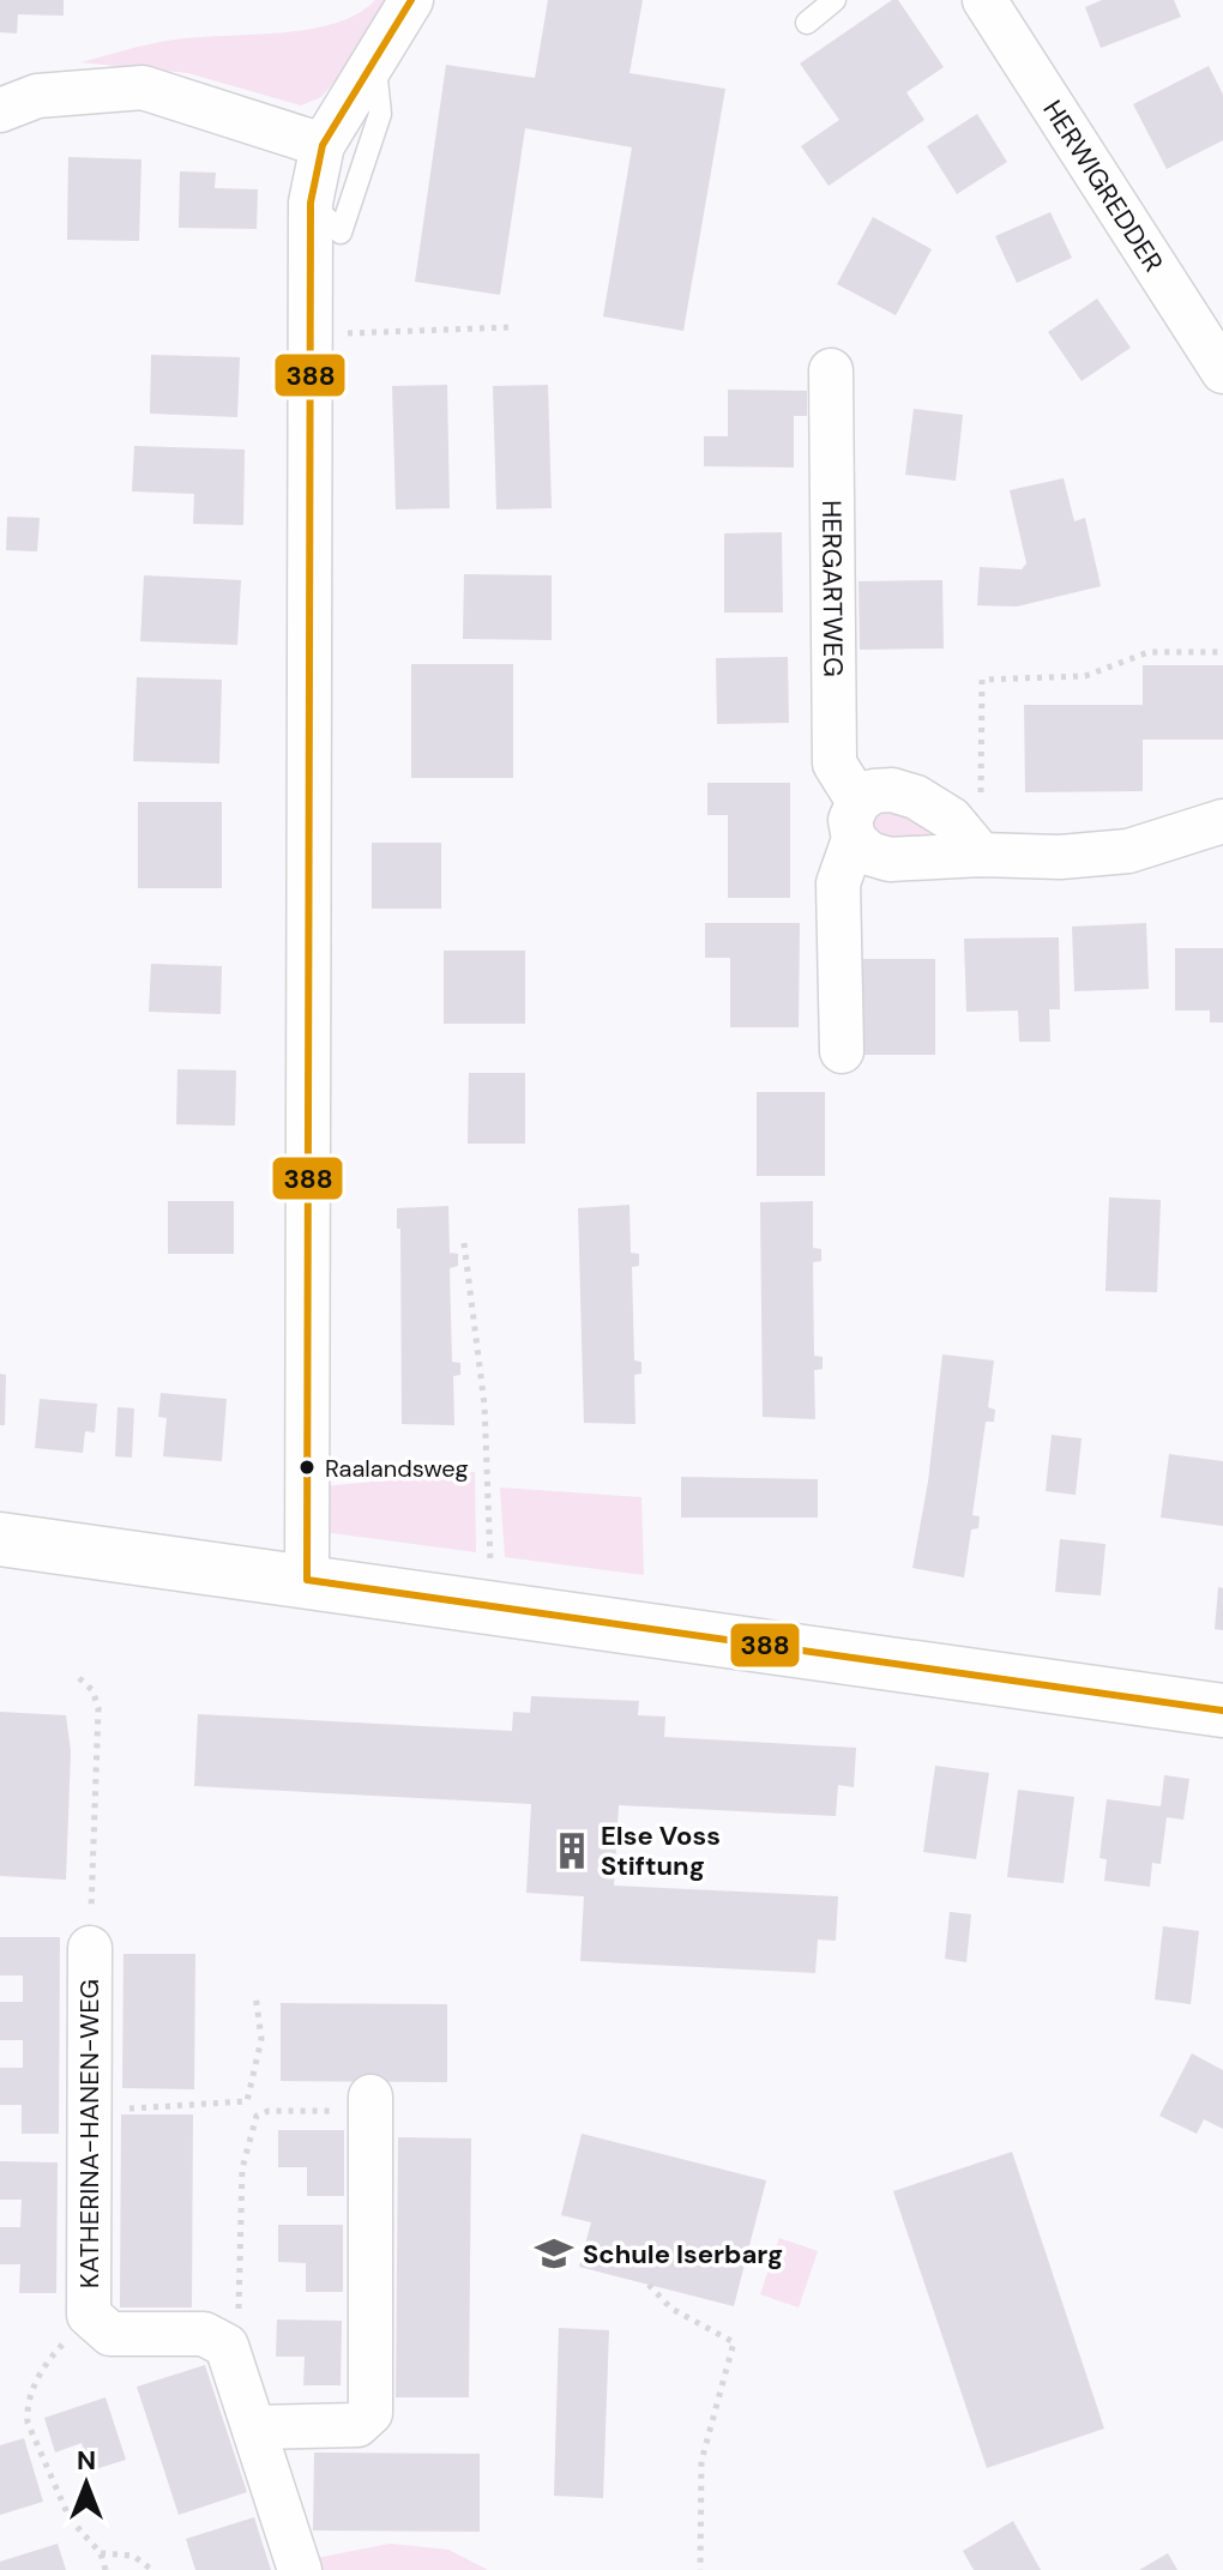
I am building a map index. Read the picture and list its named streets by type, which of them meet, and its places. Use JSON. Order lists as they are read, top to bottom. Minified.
{"streets":{"street":["HERWIGREDDER","HERGARTWEG","KATHERINA-HANEN-WEG"]},"places":{"other":["Raalandsweg"],"building":["Else Voss Stiftung"],"school or university":["Schule Iserbarg"]},"lines":["transit line 388"],"north":"top"}
